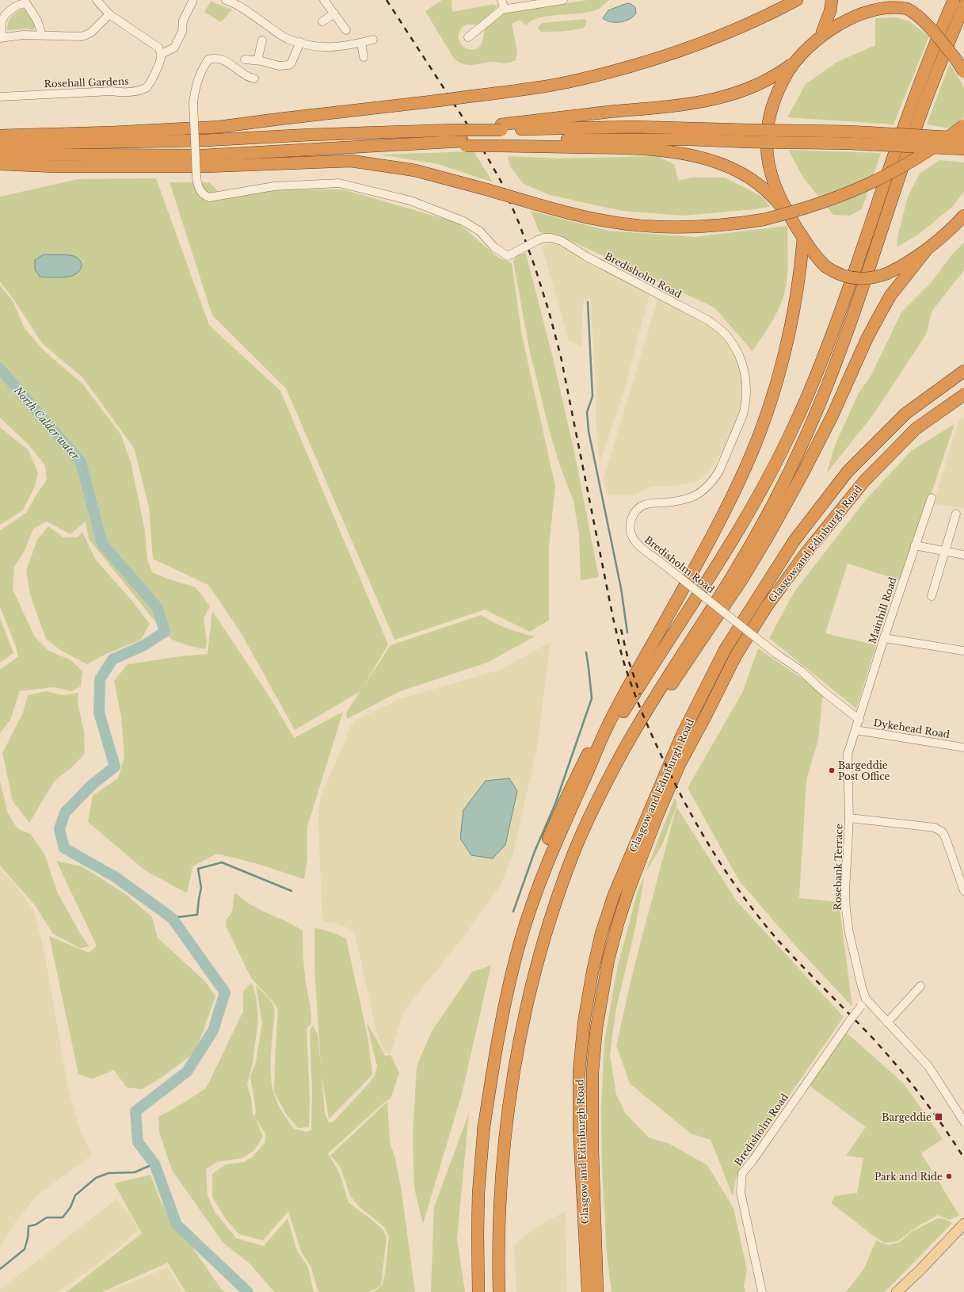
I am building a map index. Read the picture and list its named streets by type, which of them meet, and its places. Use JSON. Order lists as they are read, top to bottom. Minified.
{"streets":{"highway":["Glasgow and Edinburgh Road"],"street":["Rosehall Gardens","Bredisholm Road","Mainhill Road","Dykehead Road","Rosebank Terrace"]},"crossings":[["Bredisholm Road","Mainhill Road"],["Bredisholm Road","Rosebank Terrace"],["Mainhill Road","Dykehead Road"],["Mainhill Road","Rosebank Terrace"],["Dykehead Road","Rosebank Terrace"]],"water":["North Calder water"],"places":{"other":["Bargeddie Post Office","Park and Ride"],"transit":["Bargeddie"]}}
